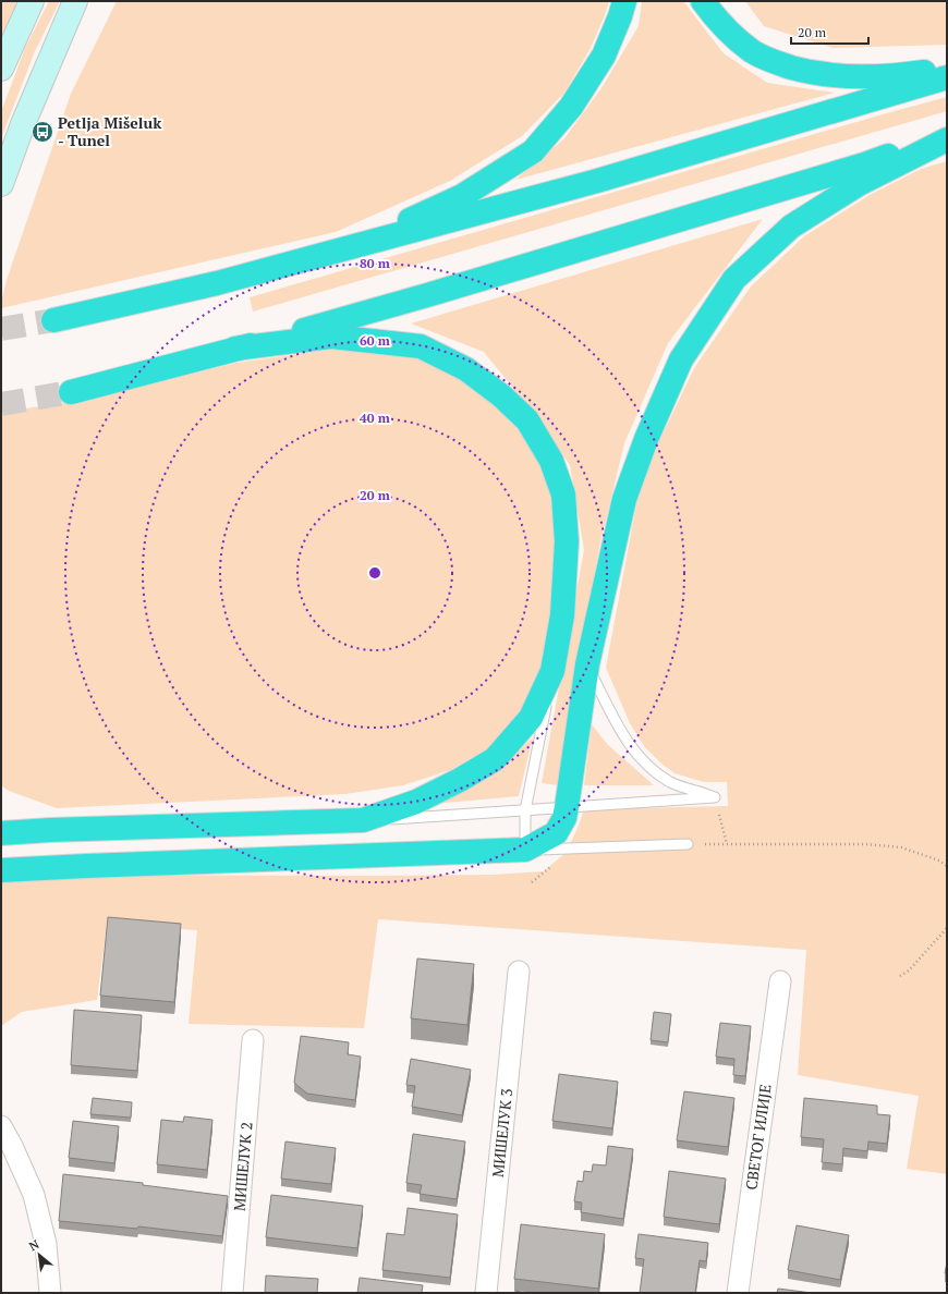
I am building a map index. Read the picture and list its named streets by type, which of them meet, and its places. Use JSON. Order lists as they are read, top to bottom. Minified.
{"streets":{"street":["МИШЕЛУК 3","СВЕТОГ ИЛИЈЕ","МИШЕЛУК 2"]},"places":{"bus stop":["Petlja Mišeluk - Tunel"]},"scale_bar":"20 m","north":"top left","rings":["80 m","60 m","40 m","20 m"]}
